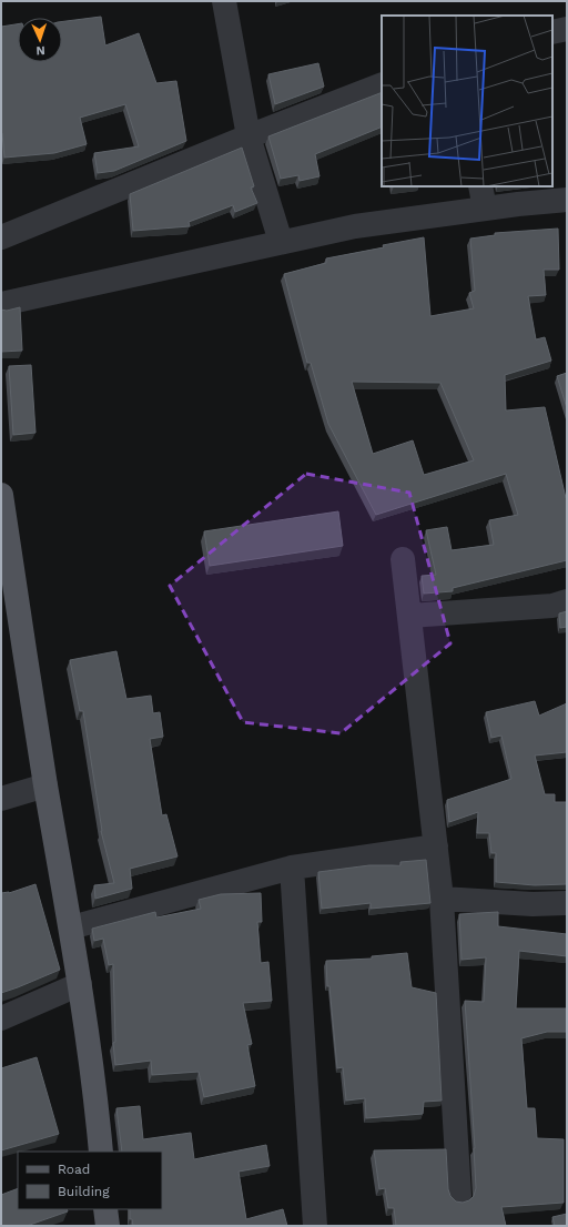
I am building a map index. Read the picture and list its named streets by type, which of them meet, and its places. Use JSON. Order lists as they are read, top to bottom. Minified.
{"legend":["Road","Building"],"north":"bottom"}
